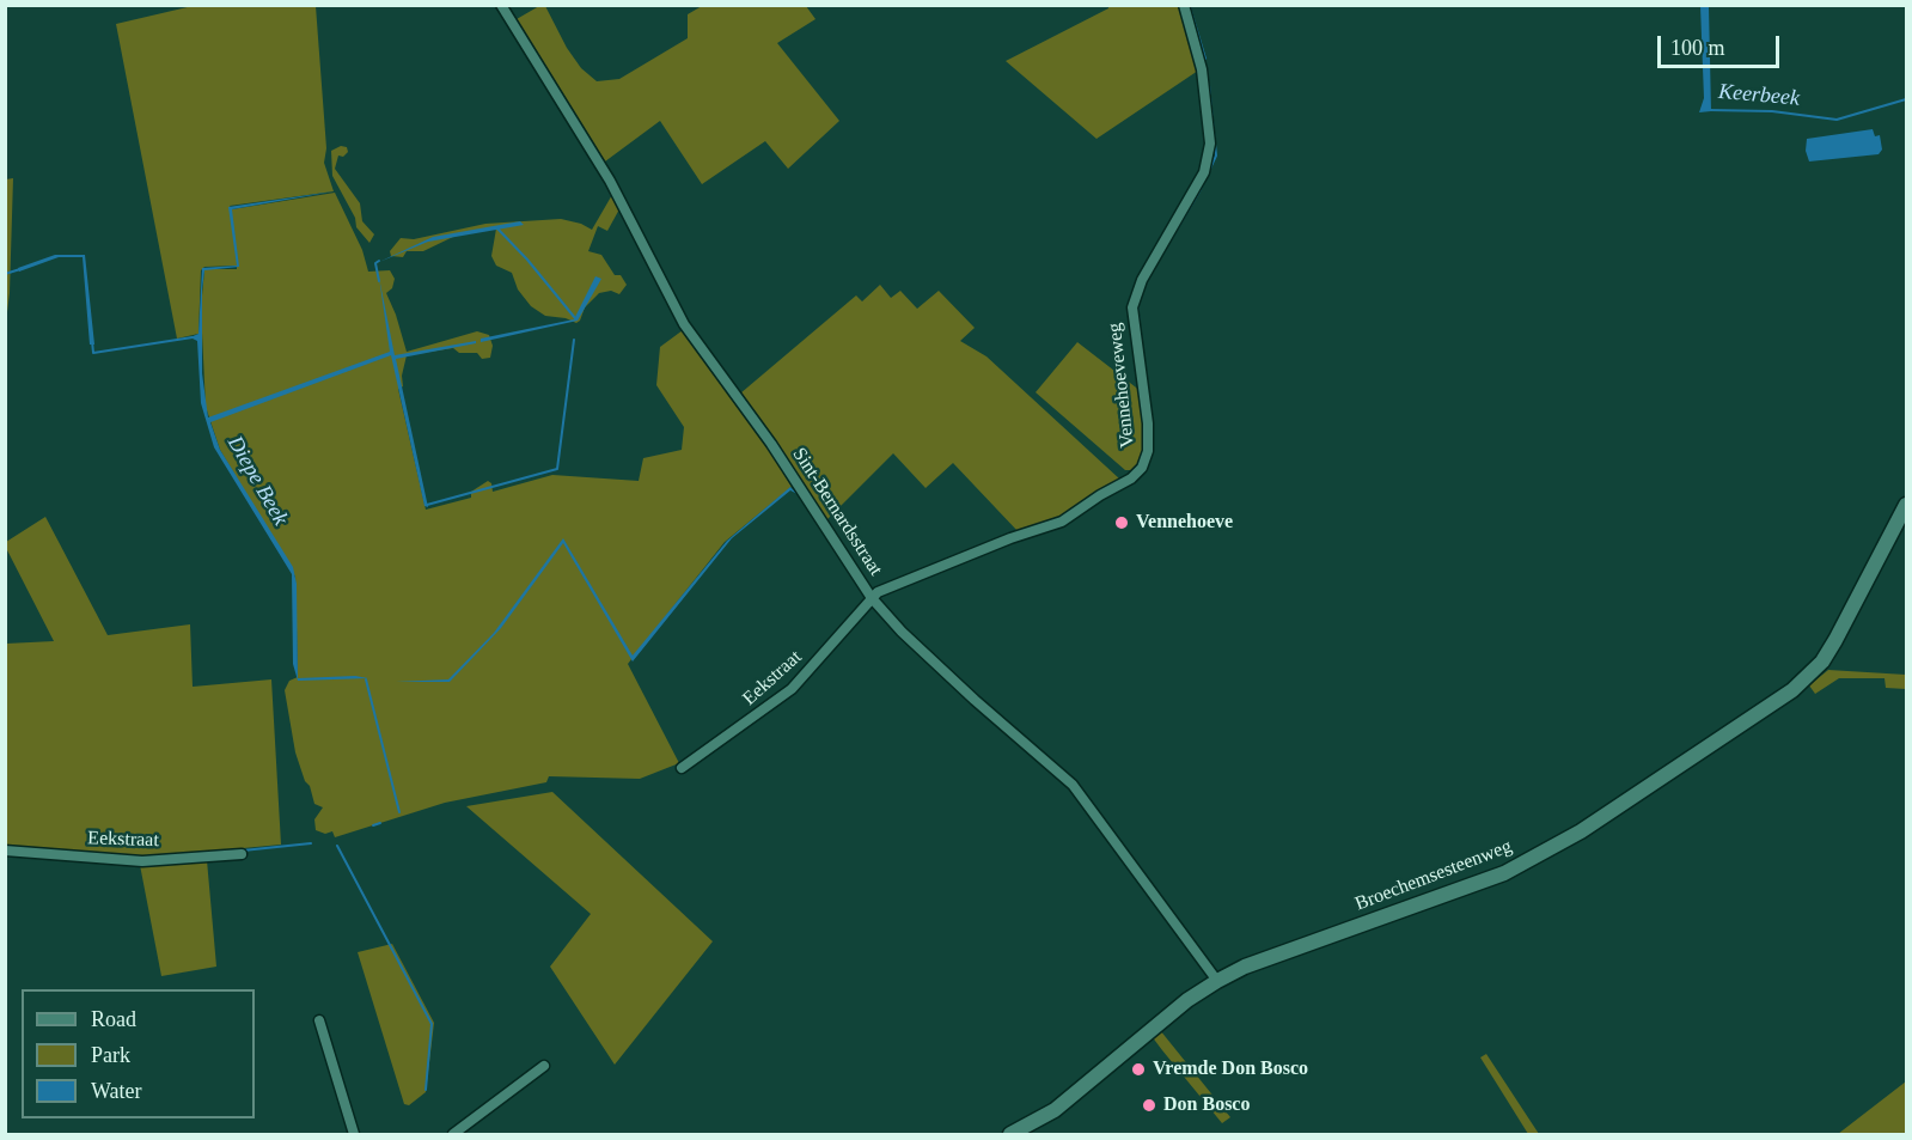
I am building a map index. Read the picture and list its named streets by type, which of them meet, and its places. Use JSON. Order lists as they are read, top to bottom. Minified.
{"streets":{"street":["Vennehoeveweg","Sint-Bernardsstraat","Eekstraat","Broechemsesteenweg"]},"crossings":[["Vennehoeveweg","Sint-Bernardsstraat"],["Vennehoeveweg","Eekstraat"],["Sint-Bernardsstraat","Eekstraat"],["Sint-Bernardsstraat","Broechemsesteenweg"]],"water":["Keerbeek","Diepe Beek"],"places":["Vennehoeve","Vremde Don Bosco","Don Bosco"],"legend":["Road","Park","Water"],"scale_bar":"100 m"}
